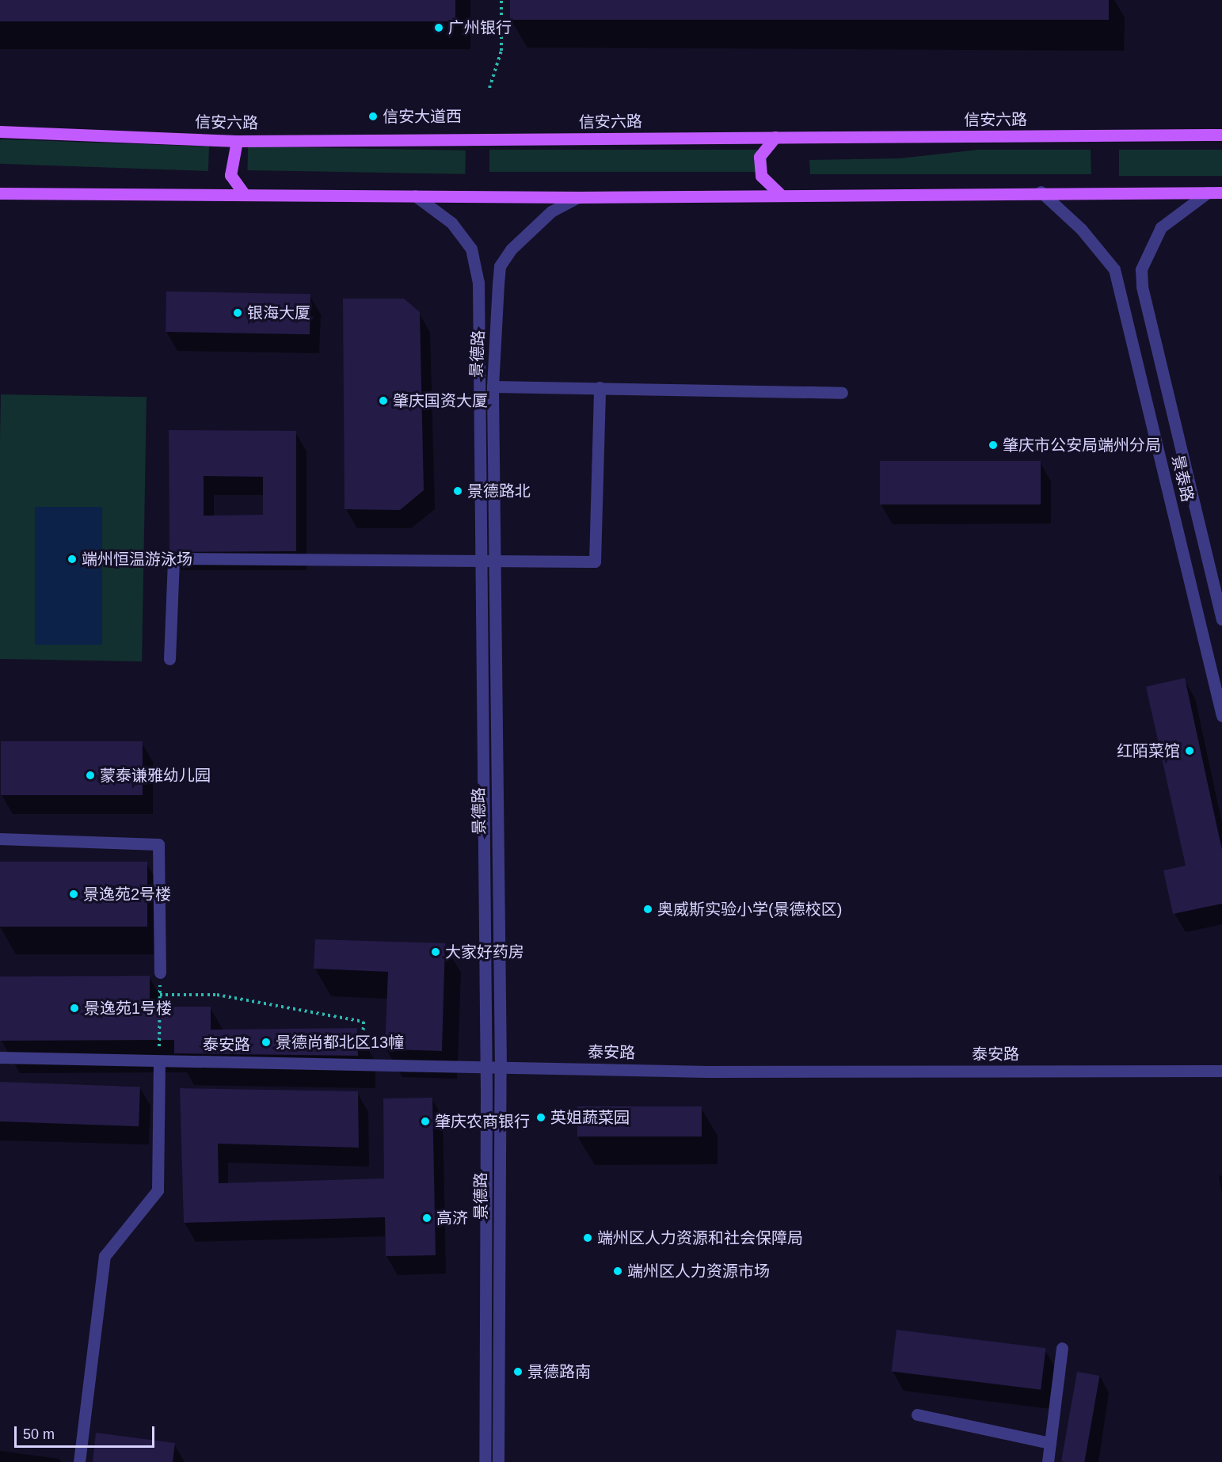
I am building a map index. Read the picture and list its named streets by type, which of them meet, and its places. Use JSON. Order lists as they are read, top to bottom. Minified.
{"streets":{"main road":["信安六路"],"street":["景德路","景泰路","泰安路"]},"crossings":[["景德路","泰安路"]],"places":["广州银行","信安大道西","银海大厦","肇庆国资大厦","肇庆市公安局端州分局","景德路北","端州恒温游泳场","红陌菜馆","蒙泰谦雅幼儿园","景逸苑2号楼","奥威斯实验小学(景德校区)","大家好药房","景逸苑1号楼","景德尚都北区13幢","英姐蔬菜园","肇庆农商银行","高济","端州区人力资源和社会保障局","端州区人力资源市场","景德路南"],"scale_bar":"50 m"}
